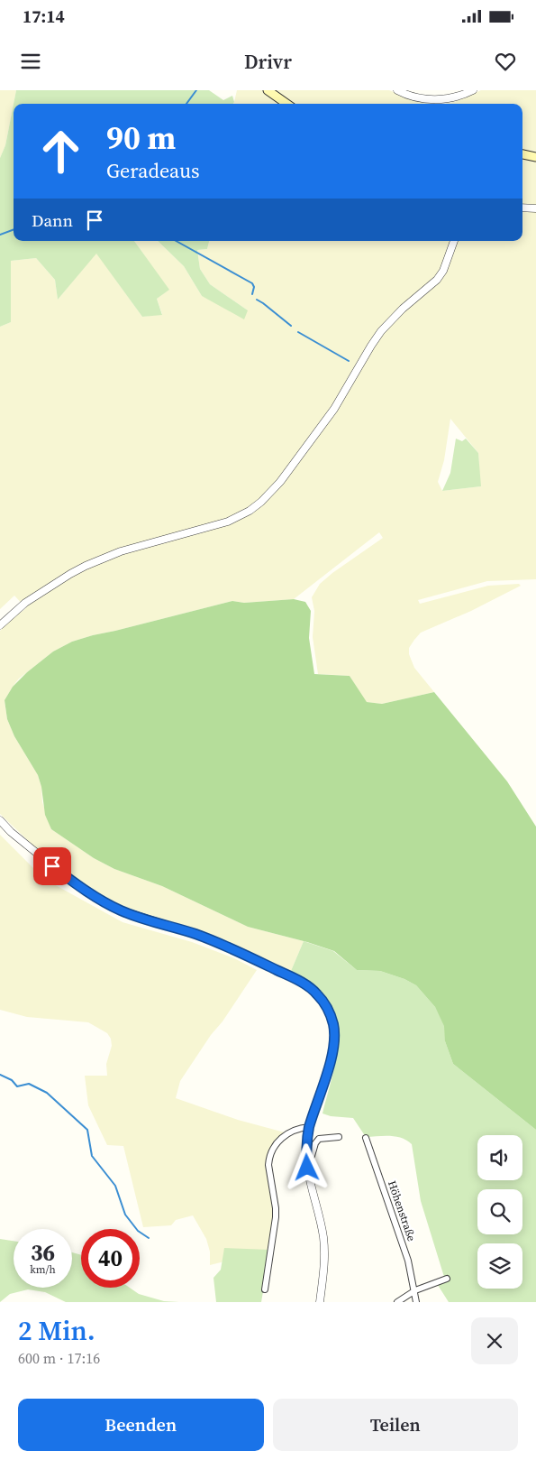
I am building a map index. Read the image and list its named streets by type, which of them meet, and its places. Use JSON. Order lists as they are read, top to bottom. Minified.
{"streets":{"street":["Höhenstraße"]},"page":{"status":"17:14","header":"Drivr","turn":["90 m","Geradeaus"],"then":"Dann","speed":"36 km/h","limit":"40","heading":["2 Min.","600 m · 17:16"],"buttons":["Beenden","Teilen"]}}
